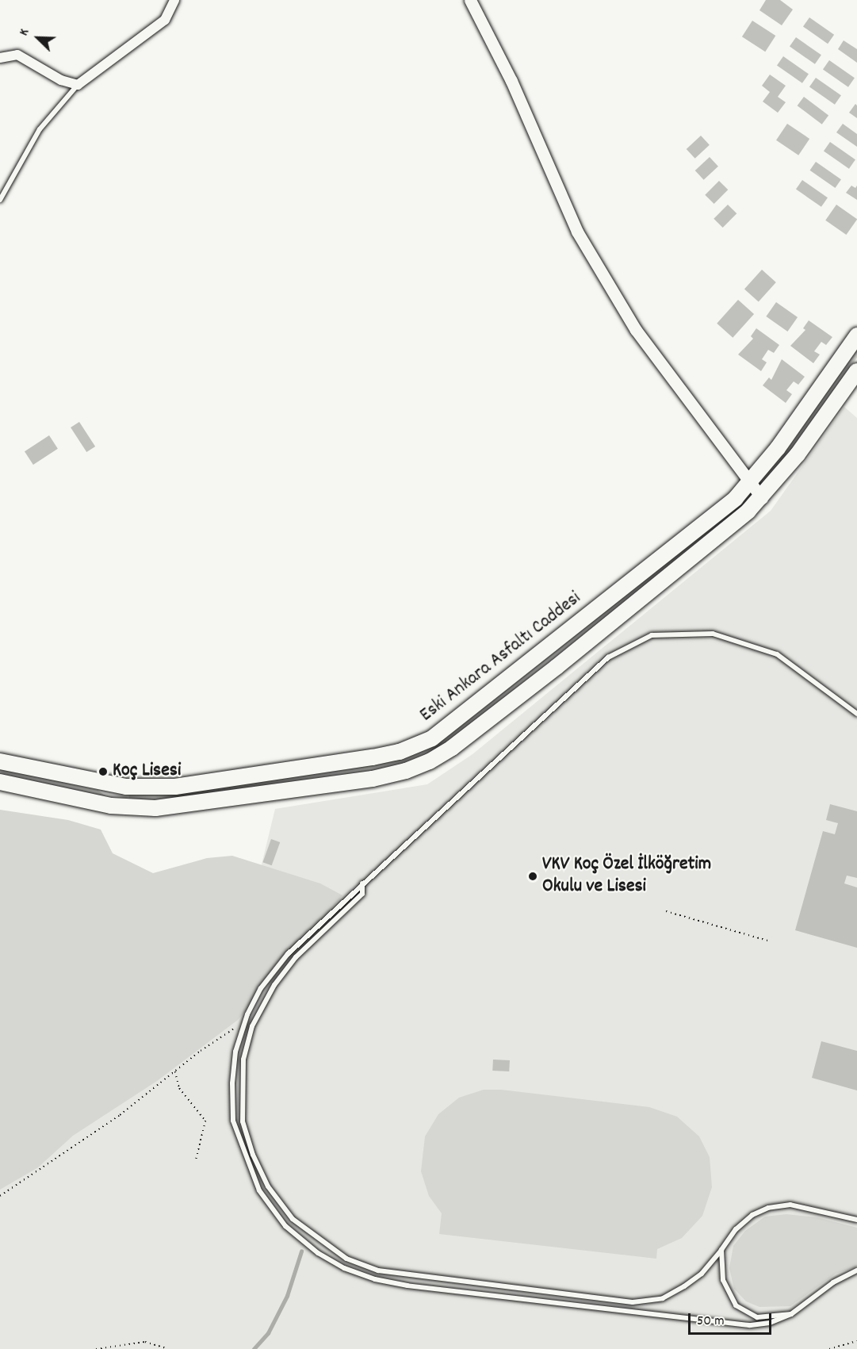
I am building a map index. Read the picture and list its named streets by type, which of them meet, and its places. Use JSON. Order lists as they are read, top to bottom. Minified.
{"streets":{"main road":["Eski Ankara Asfaltı Caddesi"]},"places":["Koç Lisesi","VKV Koç Özel İlköğretim Okulu ve Lisesi"],"scale_bar":"50 m","north":"top left"}
